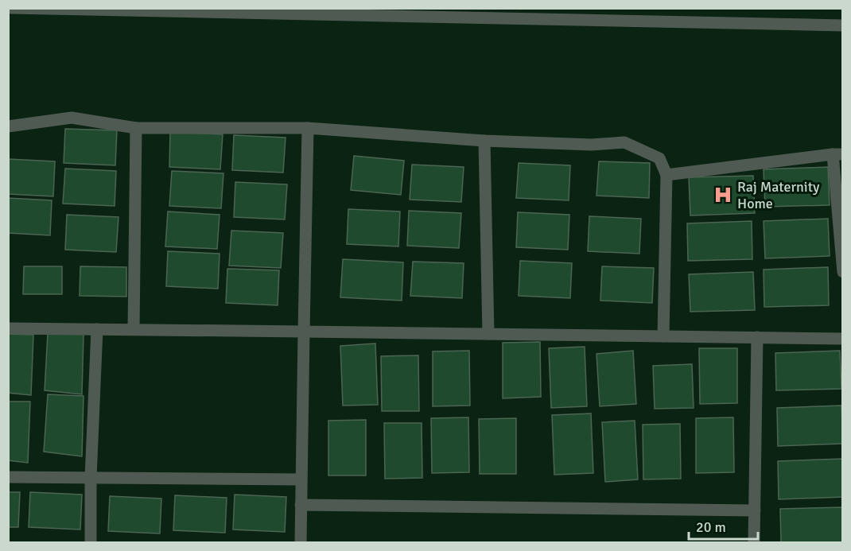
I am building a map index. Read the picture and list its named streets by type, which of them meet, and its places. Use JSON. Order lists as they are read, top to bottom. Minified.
{"places":{"hospital":["Raj Maternity Home"]},"scale_bar":"20 m"}
